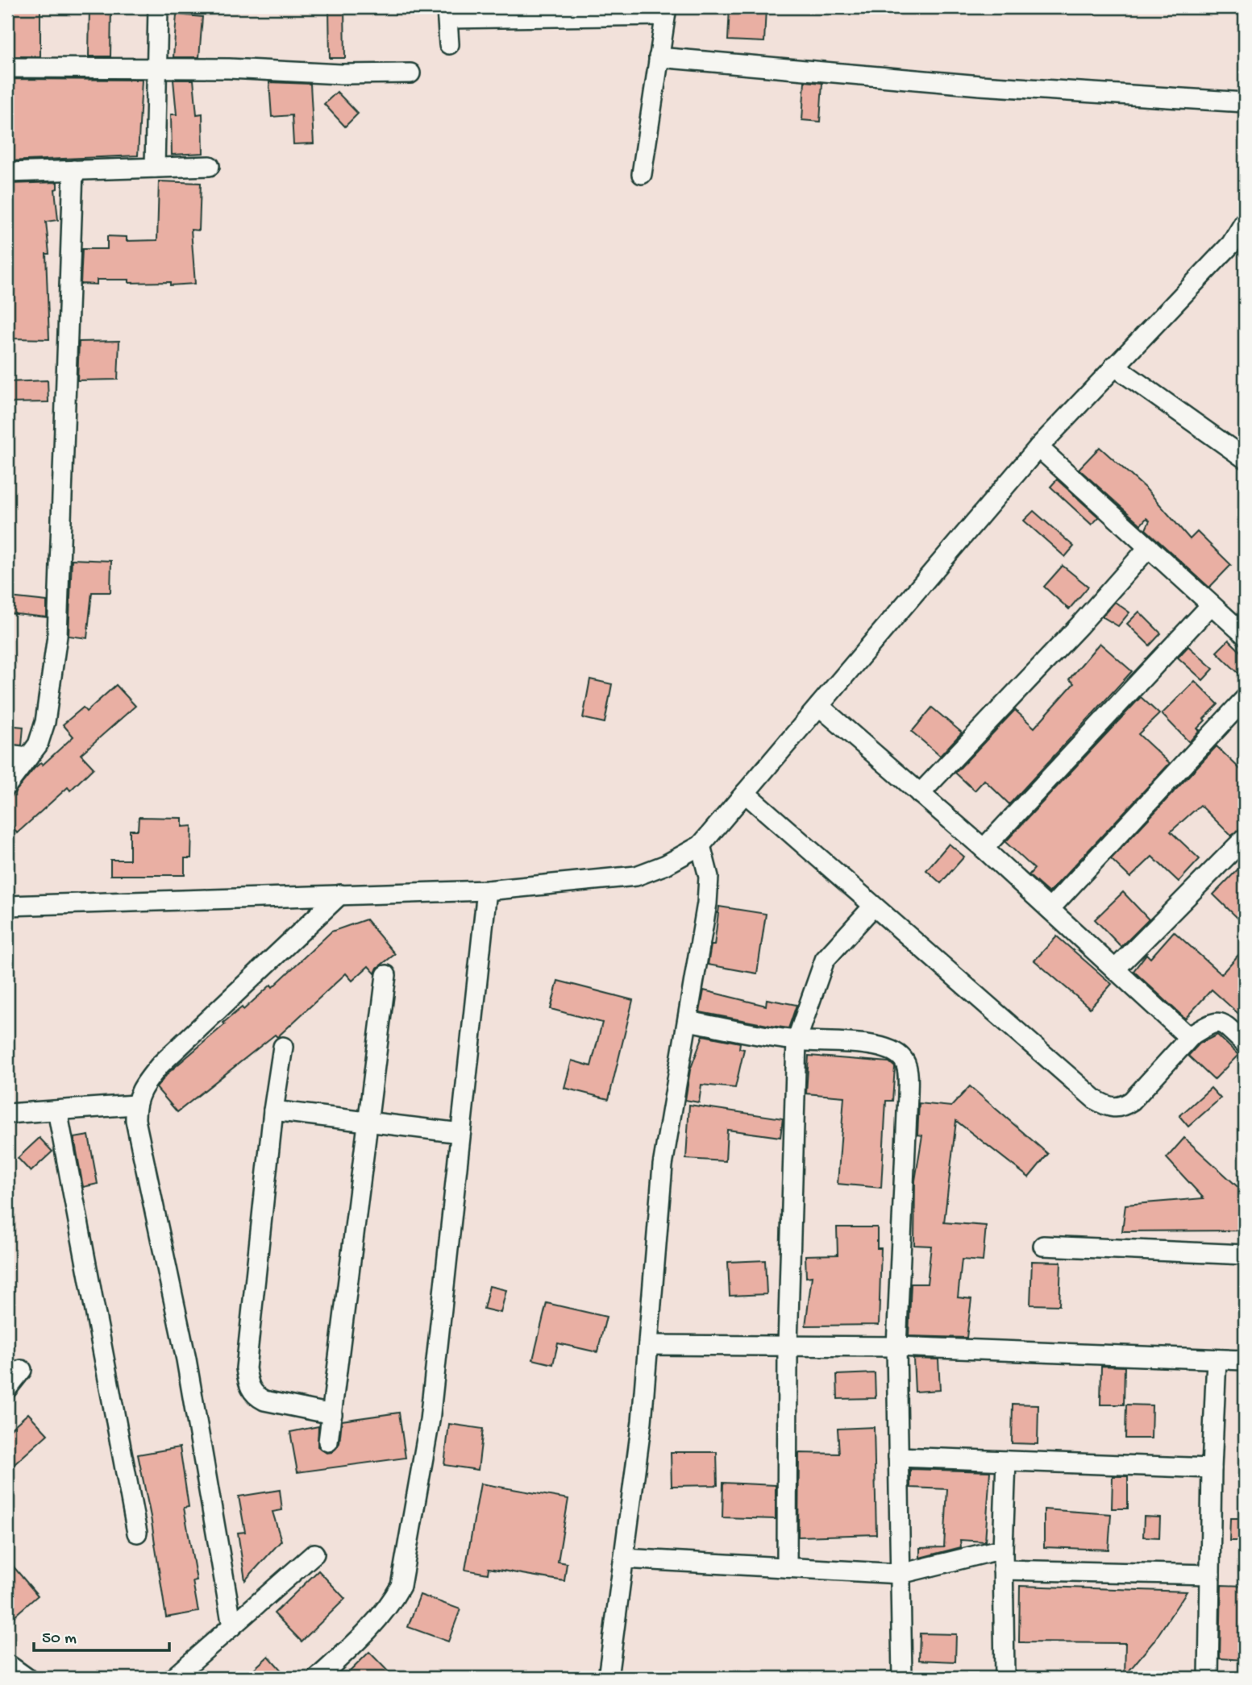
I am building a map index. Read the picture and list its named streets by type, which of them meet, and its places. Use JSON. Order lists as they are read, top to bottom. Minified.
{"scale_bar":"50 m"}
